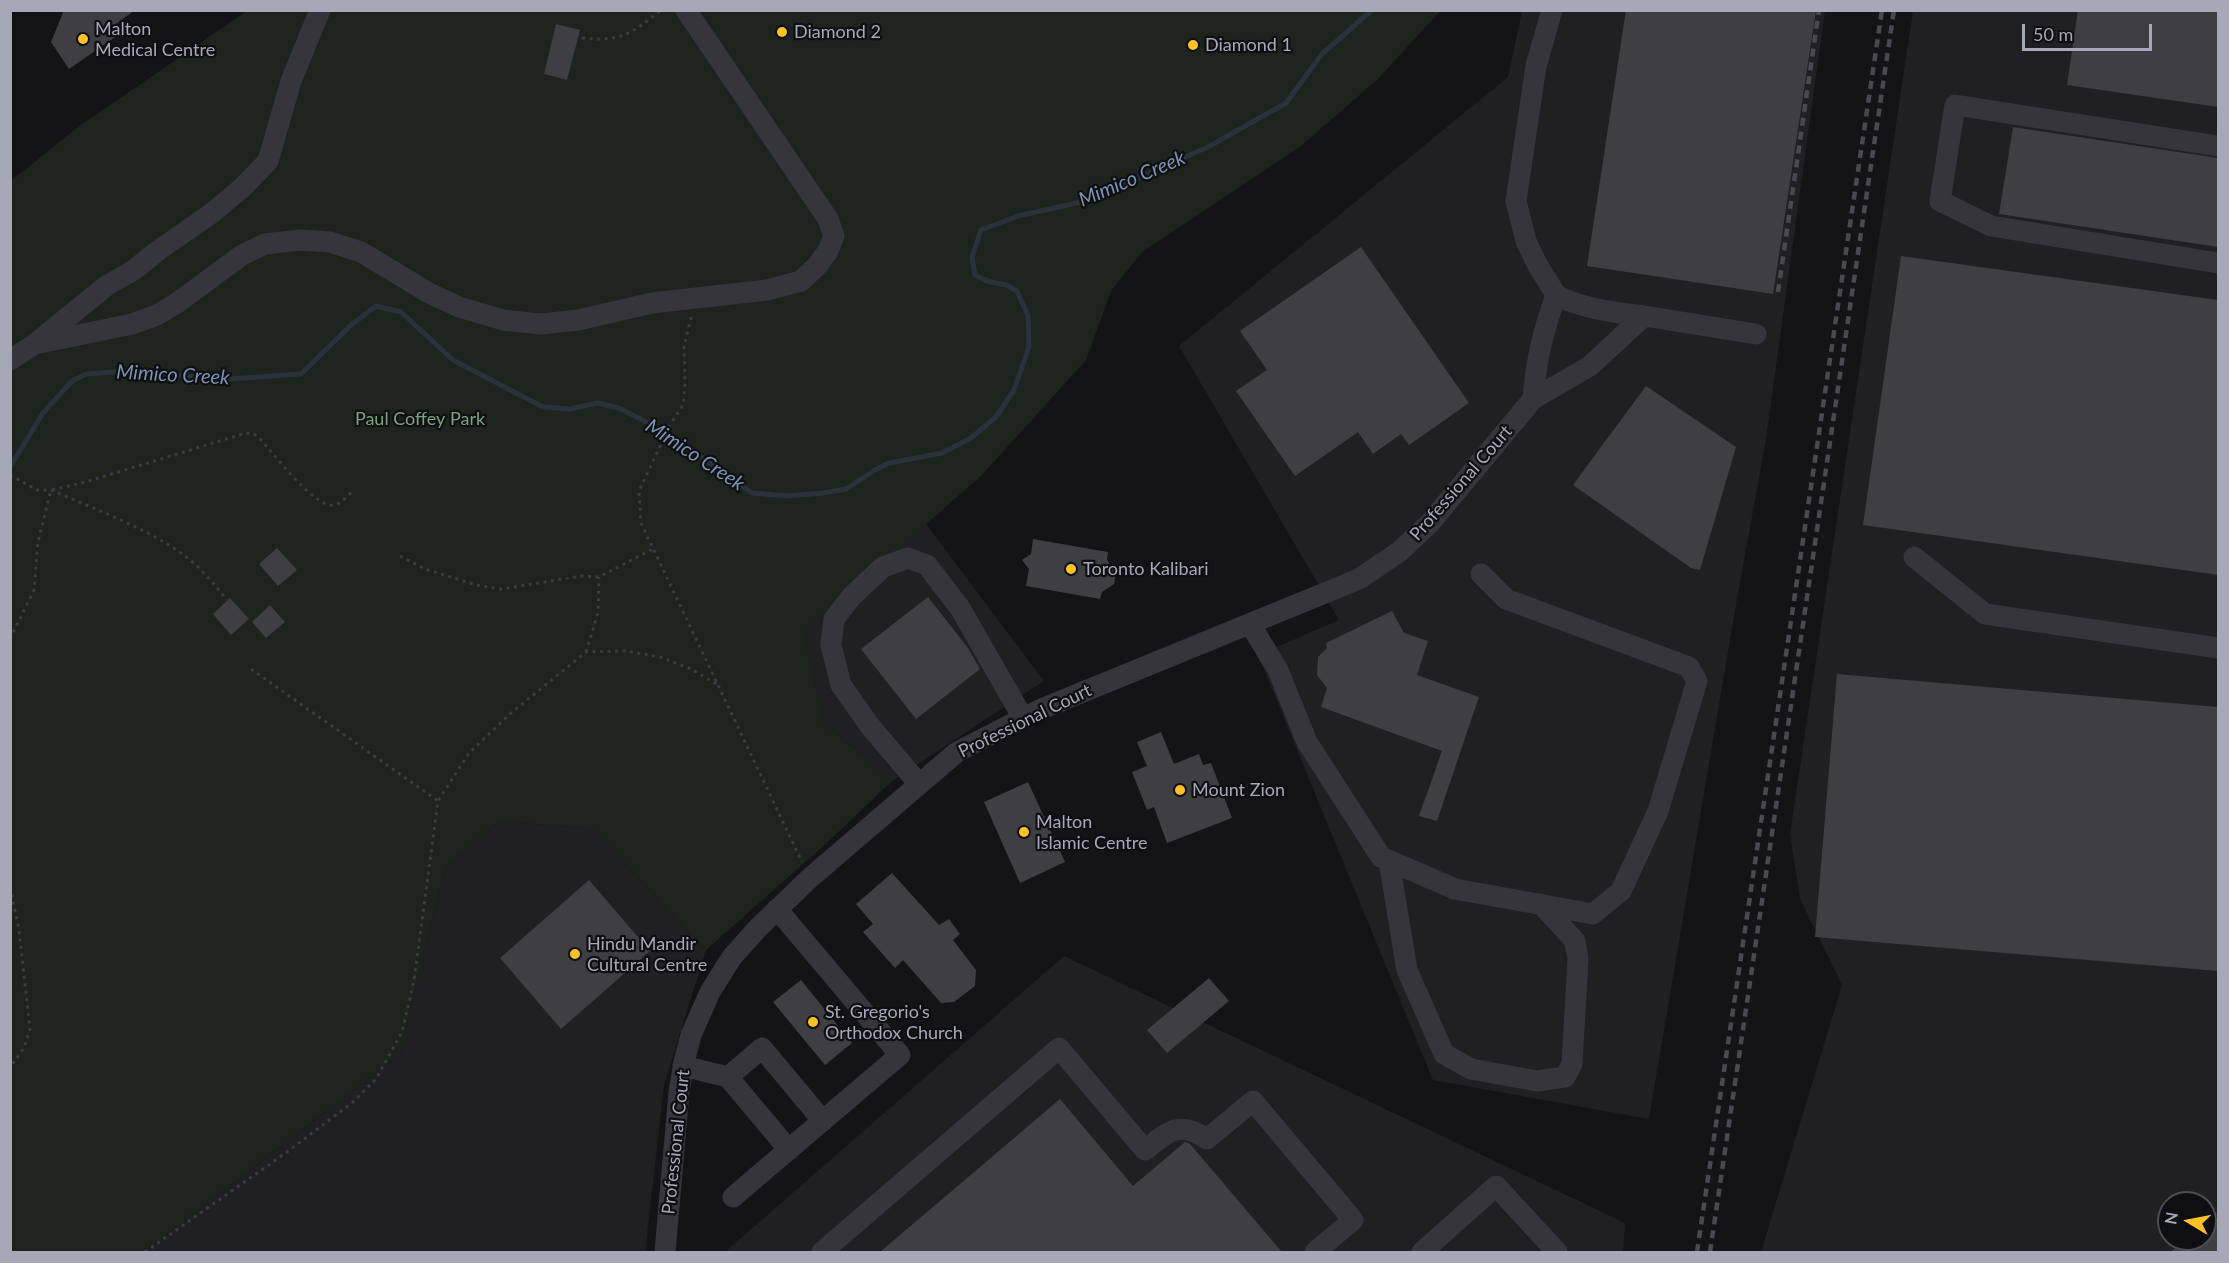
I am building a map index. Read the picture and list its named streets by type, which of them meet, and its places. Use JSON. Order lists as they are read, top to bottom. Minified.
{"streets":{"street":["Professional Court"]},"water":["Mimico Creek"],"parks":["Paul Coffey Park"],"places":["Diamond 2","Malton Medical Centre","Diamond 1","Toronto Kalibari","Mount Zion","Malton Islamic Centre","Hindu Mandir Cultural Centre","St. Gregorio's Orthodox Church"],"scale_bar":"50 m","north":"left"}
